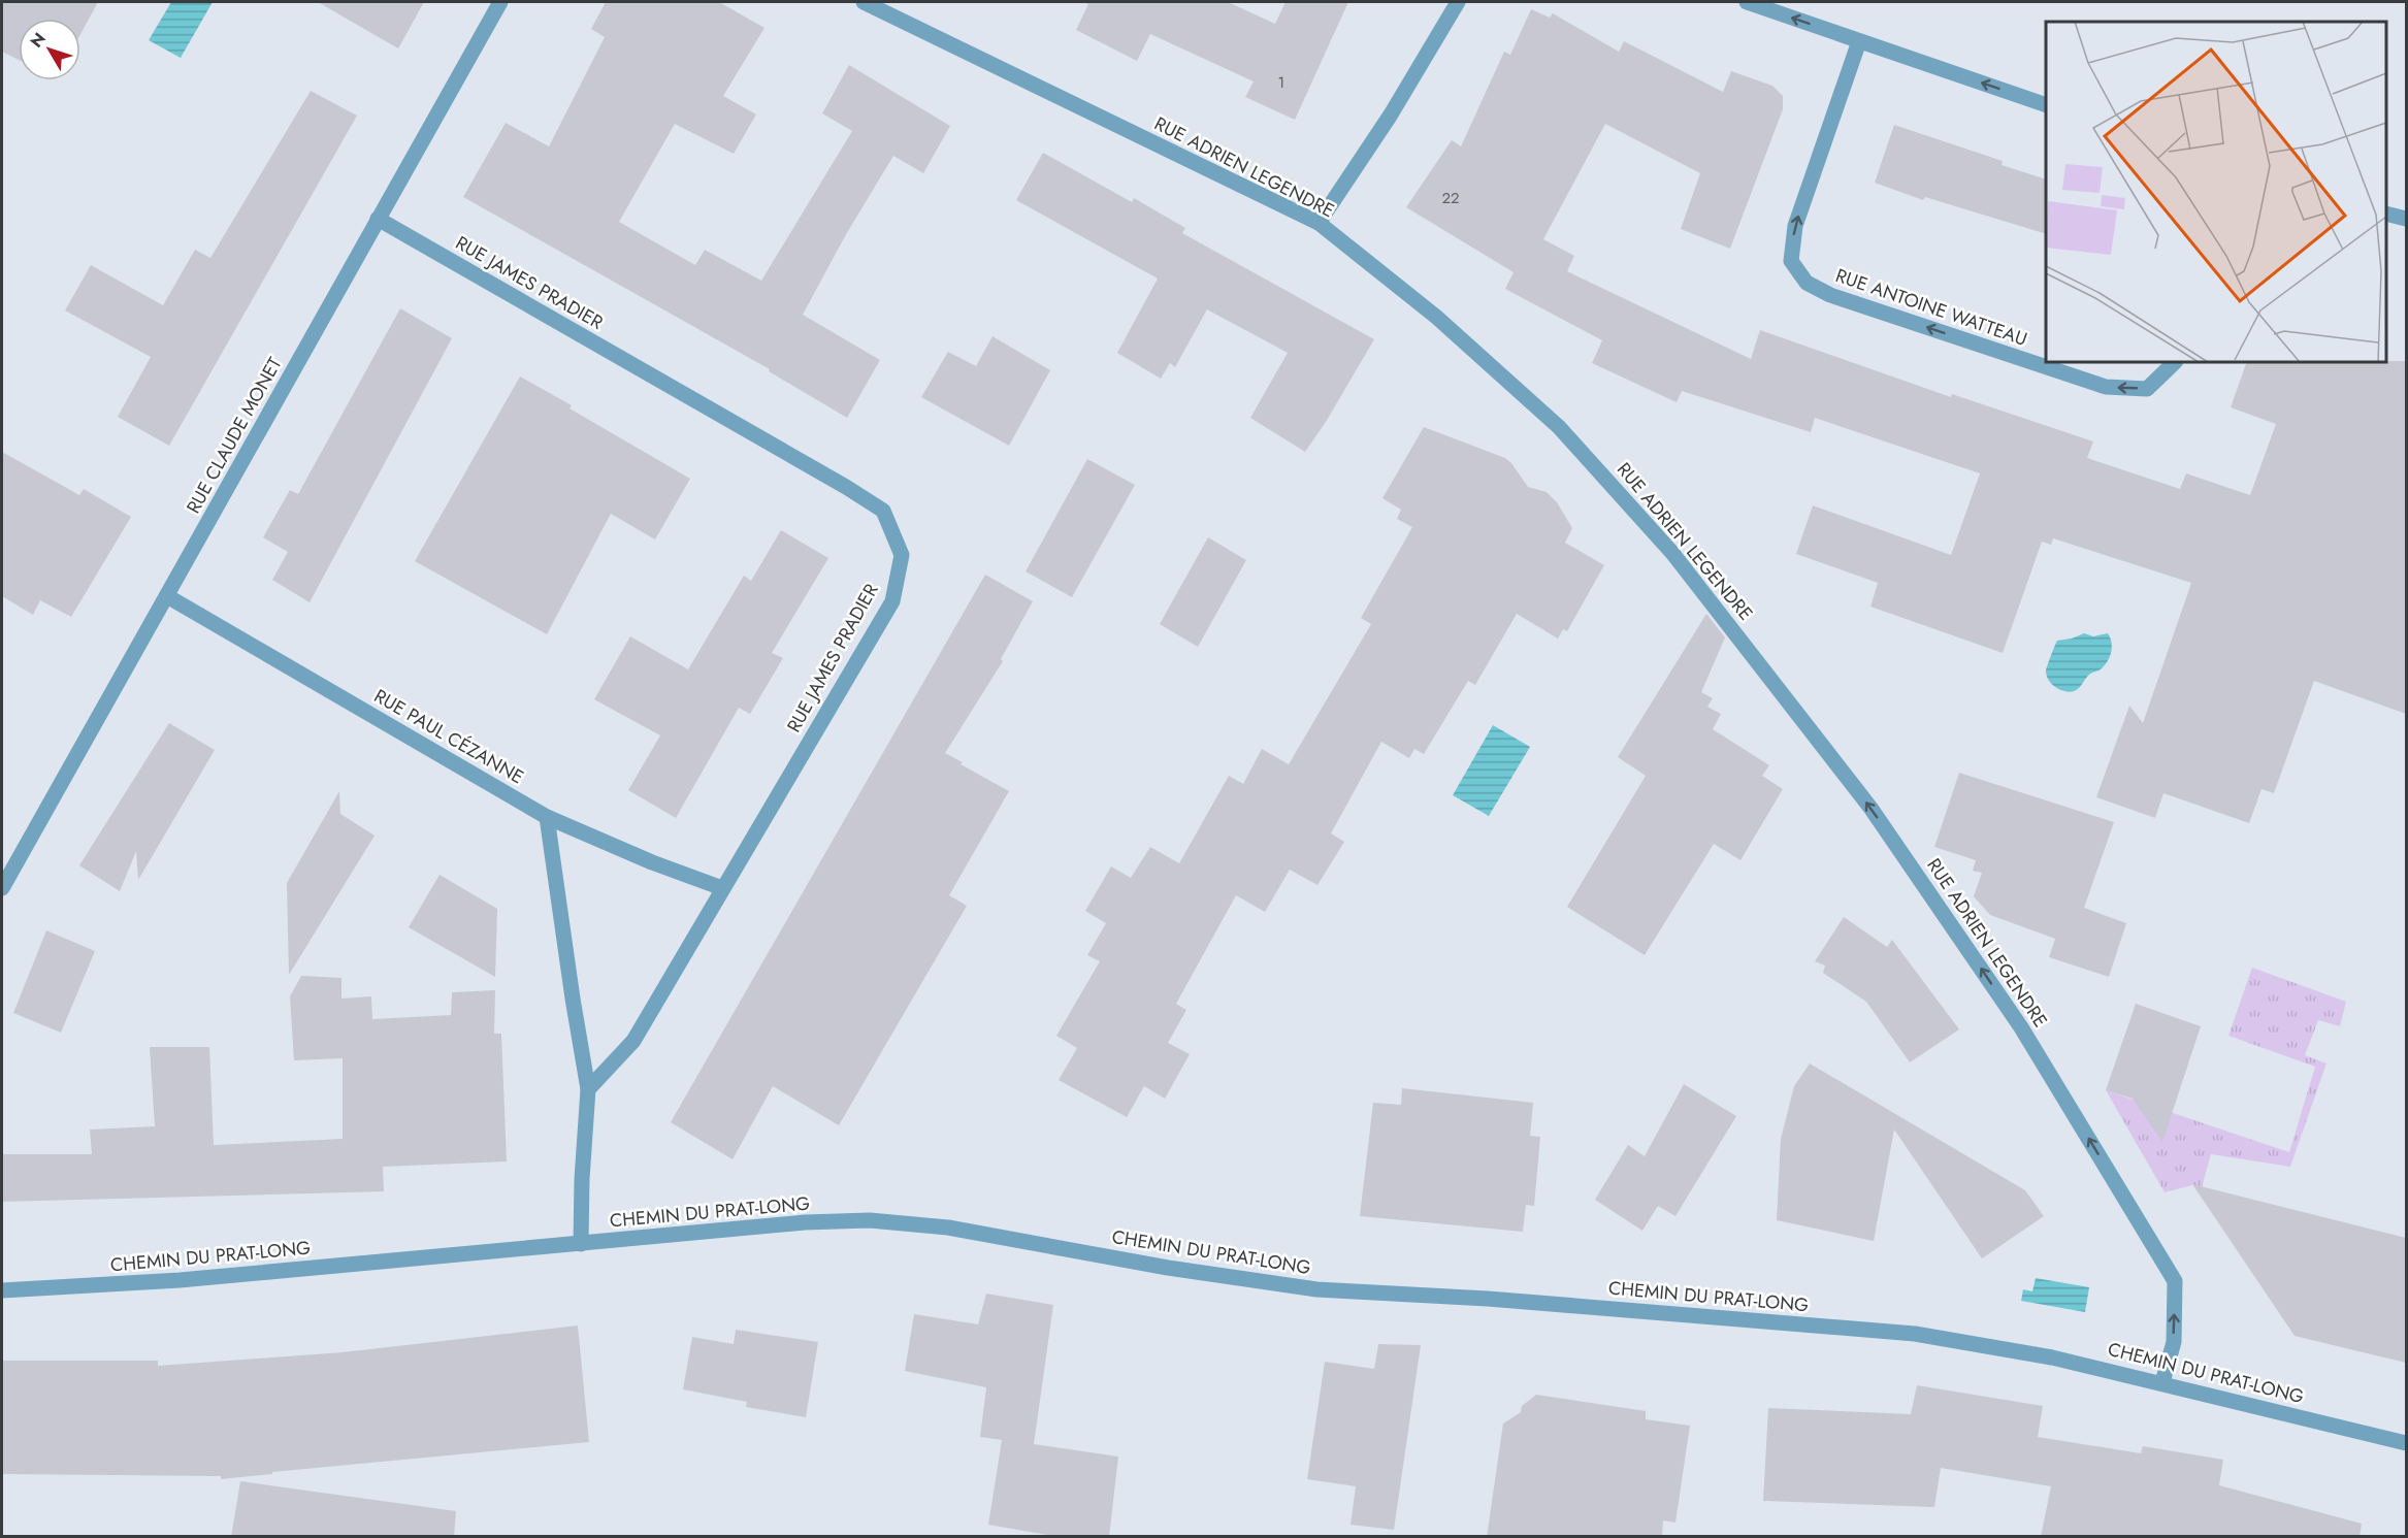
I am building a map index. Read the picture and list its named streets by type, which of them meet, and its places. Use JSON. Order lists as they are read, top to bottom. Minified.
{"streets":{"street":["RUE ADRIEN LEGENDRE","RUE JAMES PRADIER","RUE ANTOINE WATTEAU","RUE CLAUDE MONET","RUE PAUL CÉZANNE","CHEMIN DU PRAT-LONG"]},"crossings":[["RUE ADRIEN LEGENDRE","CHEMIN DU PRAT-LONG"],["RUE JAMES PRADIER","RUE CLAUDE MONET"],["RUE JAMES PRADIER","RUE PAUL CÉZANNE"],["RUE CLAUDE MONET","RUE PAUL CÉZANNE"]],"one_way":["RUE ADRIEN LEGENDRE"],"house_numbers":["1","22"],"north":"top left"}
